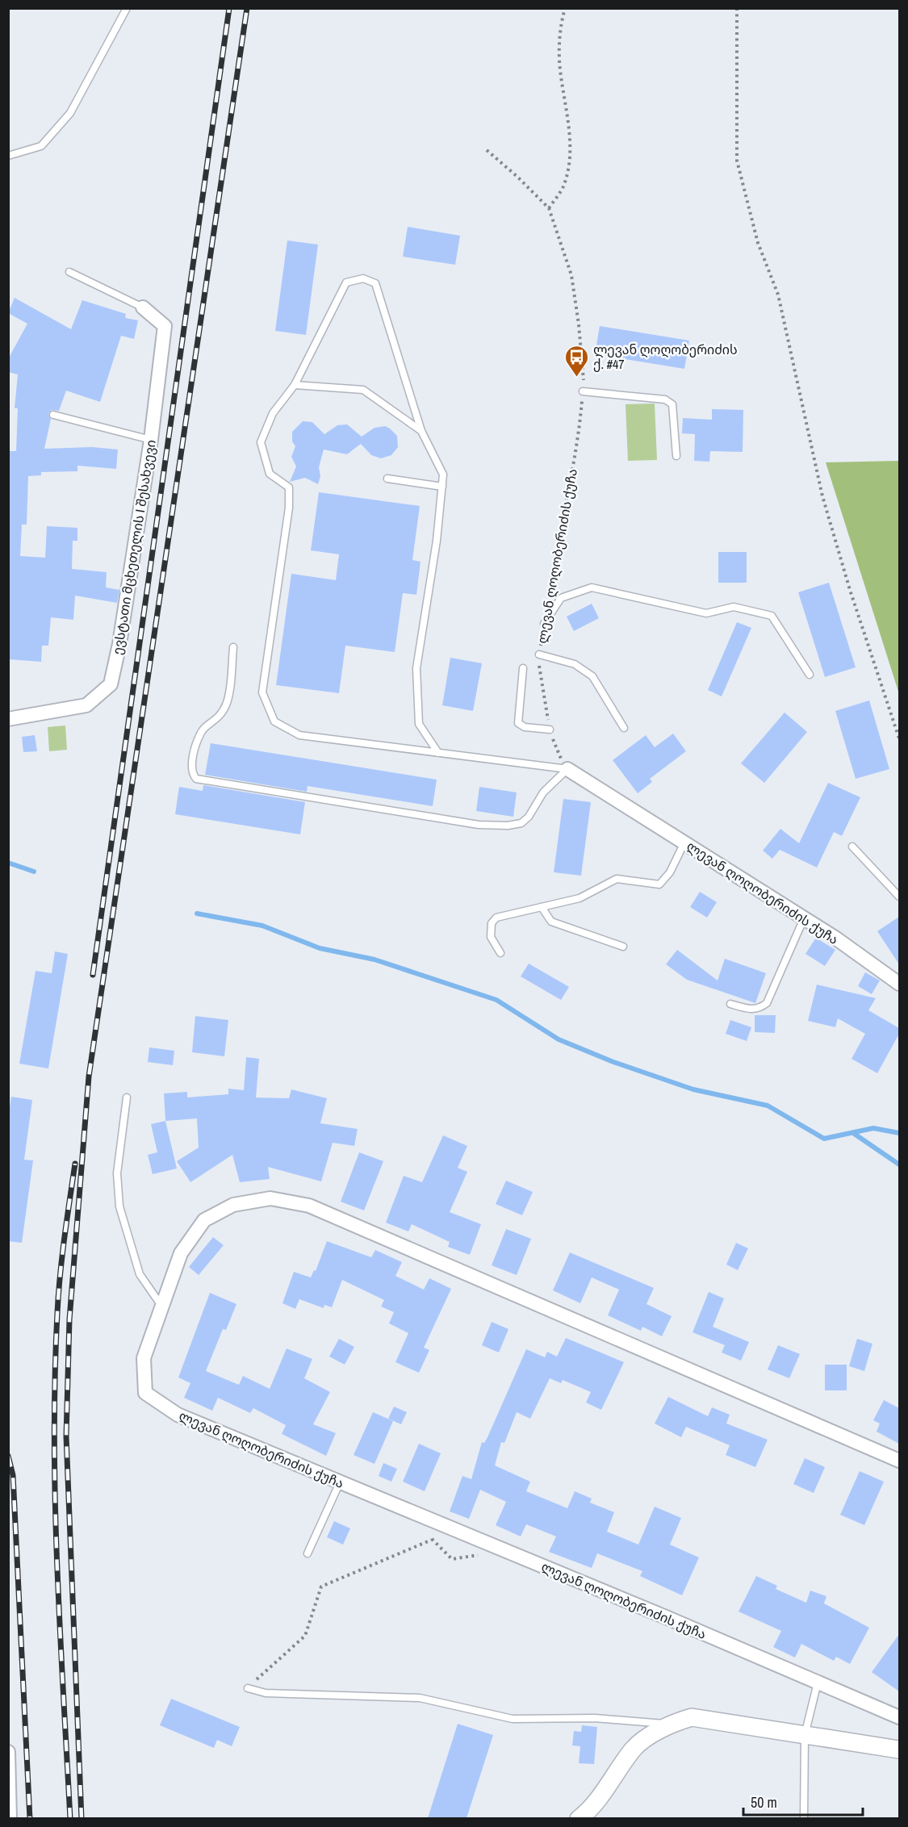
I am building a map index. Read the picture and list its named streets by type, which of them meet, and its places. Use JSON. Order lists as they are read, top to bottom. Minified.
{"streets":{"street":["ევსტათი მცხეთელის I შესახვევი","ლევან ღოღობერიძის ქუჩა"]},"places":{"bus stop":["ლევან ღოღობერიძის ქ. #47"]},"scale_bar":"50 m"}
